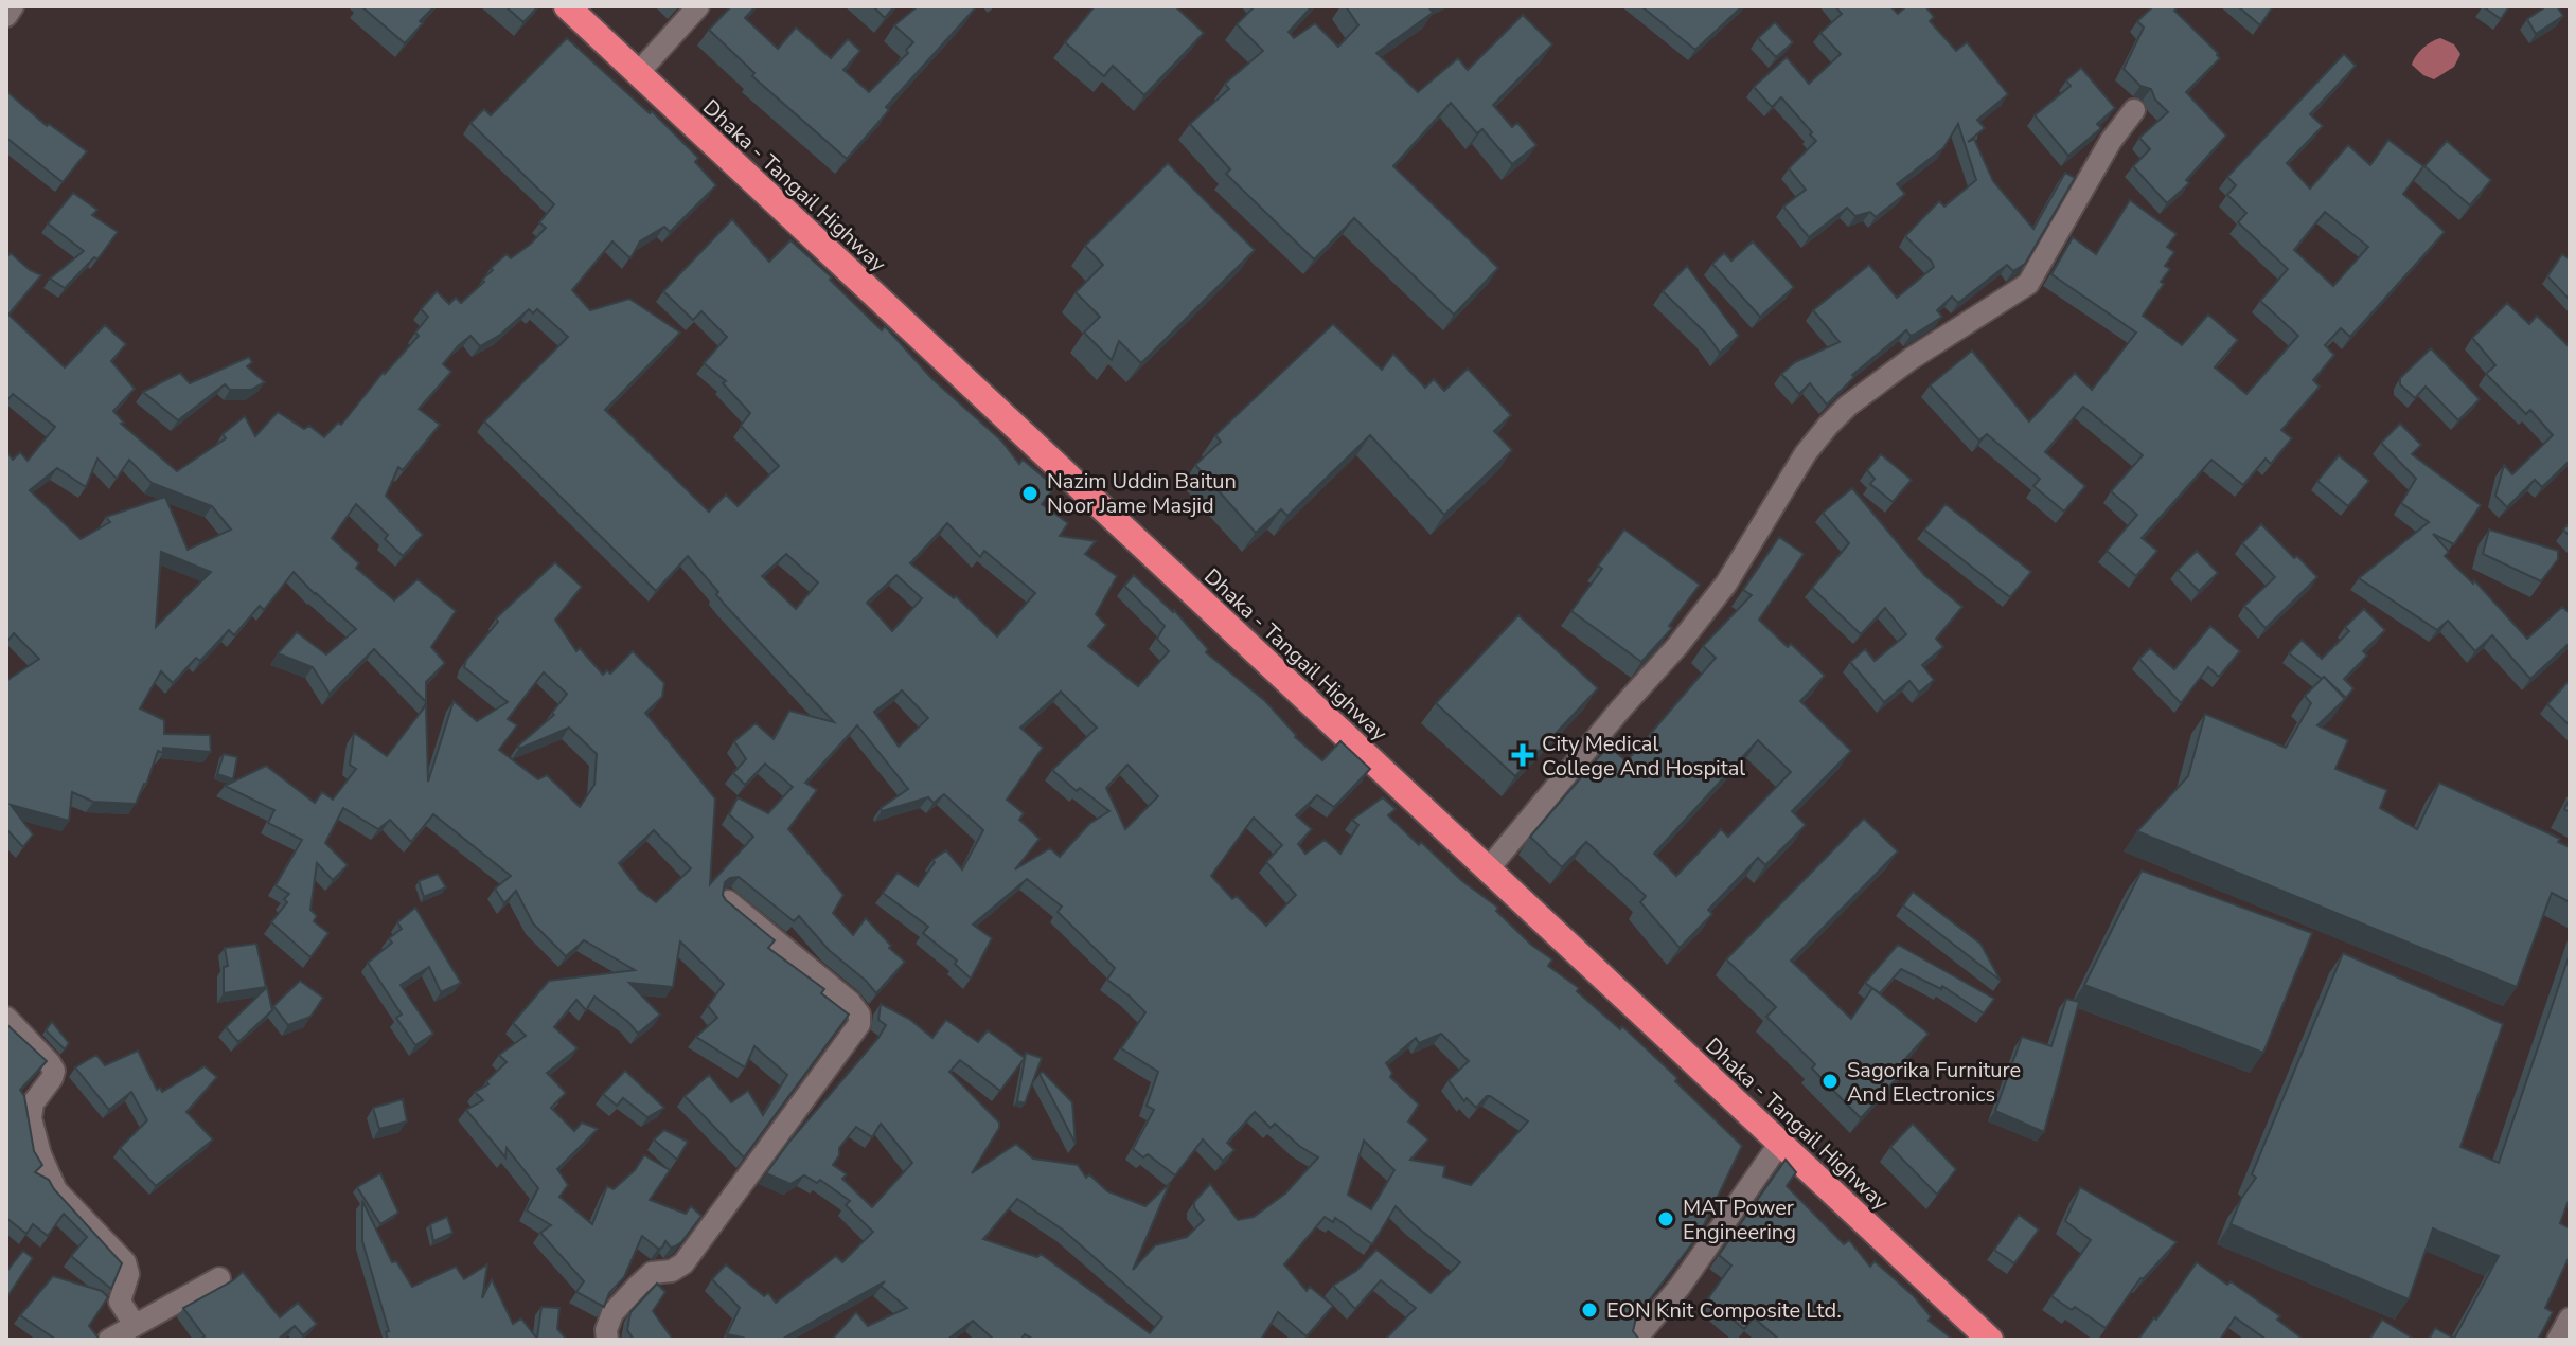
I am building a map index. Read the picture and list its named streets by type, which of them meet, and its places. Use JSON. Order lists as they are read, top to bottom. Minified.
{"streets":{"highway":["Dhaka - Tangail Highway"]},"places":{"other":["Nazim Uddin Baitun Noor Jame Masjid","Sagorika Furniture And Electronics","MAT Power Engineering","EON Knit Composite Ltd."],"health":["City Medical College And Hospital"]}}
